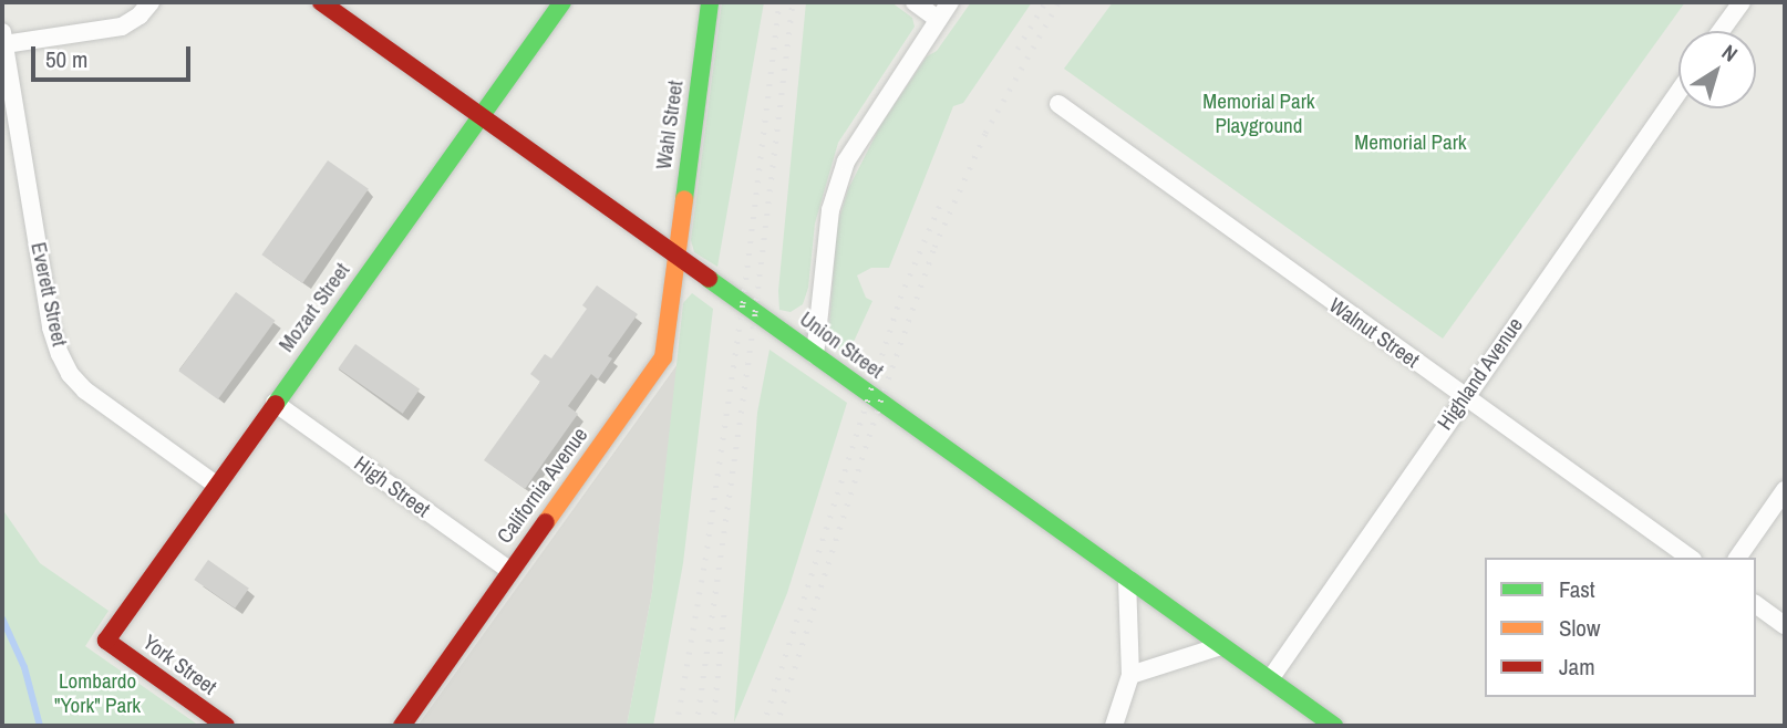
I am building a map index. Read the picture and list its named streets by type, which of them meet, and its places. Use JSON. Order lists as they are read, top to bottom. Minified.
{"streets":{"street":["Wahl Street","Everett Street","Mozart Street","Walnut Street","Union Street","Highland Avenue","California Avenue","High Street","York Street"]},"crossings":[["Wahl Street","Union Street"],["Wahl Street","California Avenue"],["Everett Street","Mozart Street"],["Mozart Street","Union Street"],["Mozart Street","High Street"],["Mozart Street","York Street"],["Walnut Street","Highland Avenue"],["Union Street","Highland Avenue"],["Union Street","California Avenue"],["California Avenue","High Street"]],"parks":["Memorial Park Playground","Memorial Park","Lombardo \"York\" Park"],"legend":["Fast","Slow","Jam"],"scale_bar":"50 m","north":"top right"}
